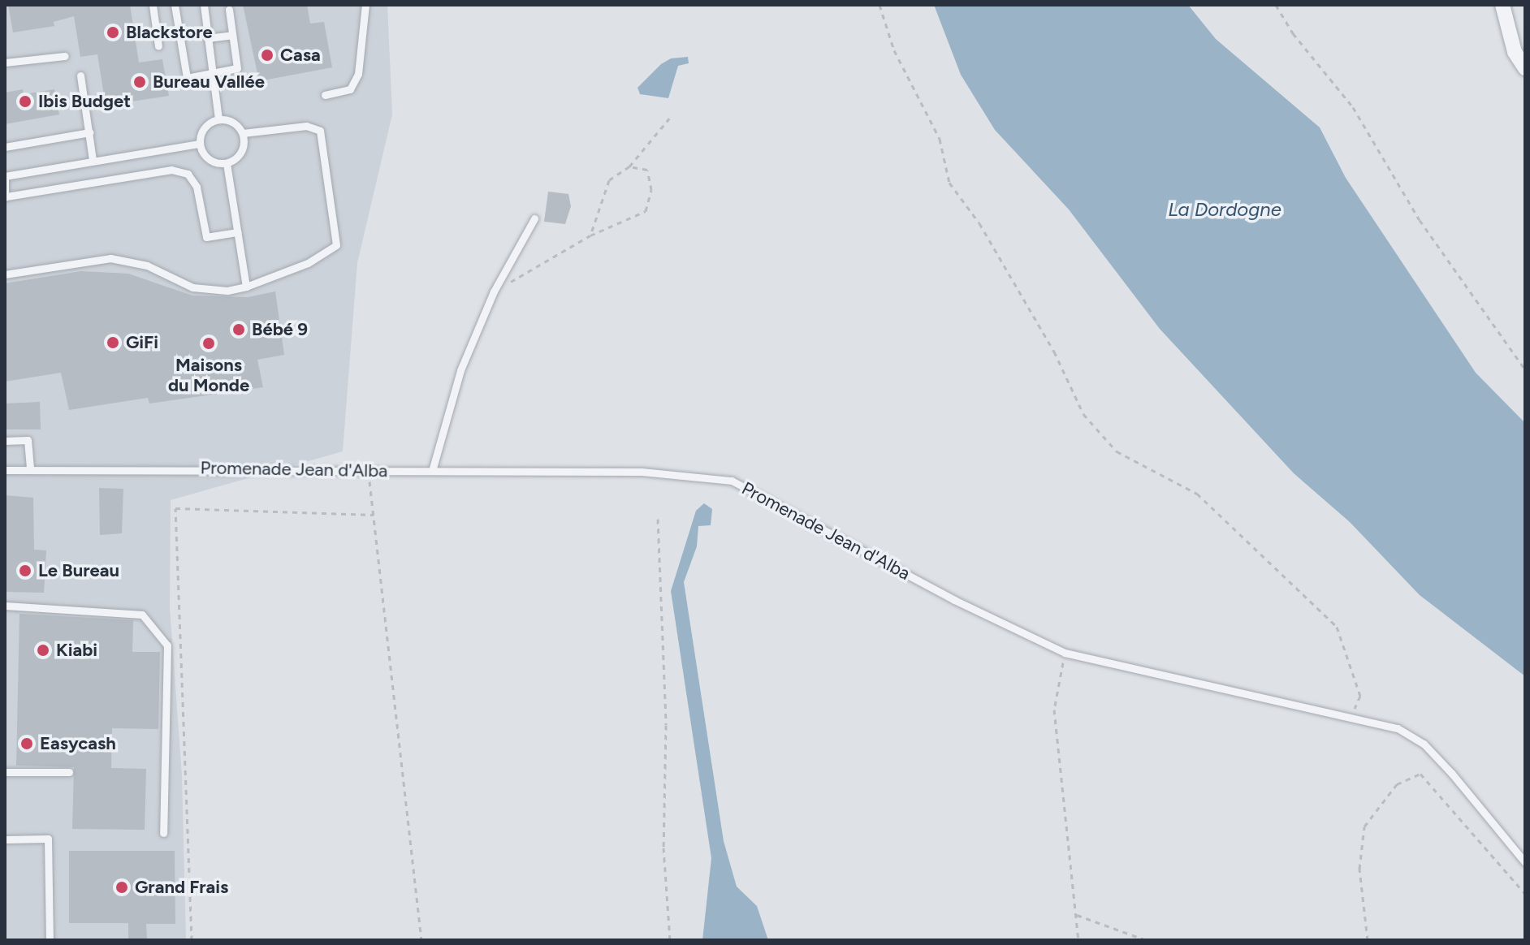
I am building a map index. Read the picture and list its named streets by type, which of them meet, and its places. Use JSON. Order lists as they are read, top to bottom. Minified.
{"streets":{"lane":["Promenade Jean d'Alba"]},"water":["La Dordogne"],"places":["Blackstore","Casa","Bureau Vallée","Ibis Budget","Bébé 9","GiFi","Maisons du Monde","Le Bureau","Kiabi","Easycash","Grand Frais"]}
